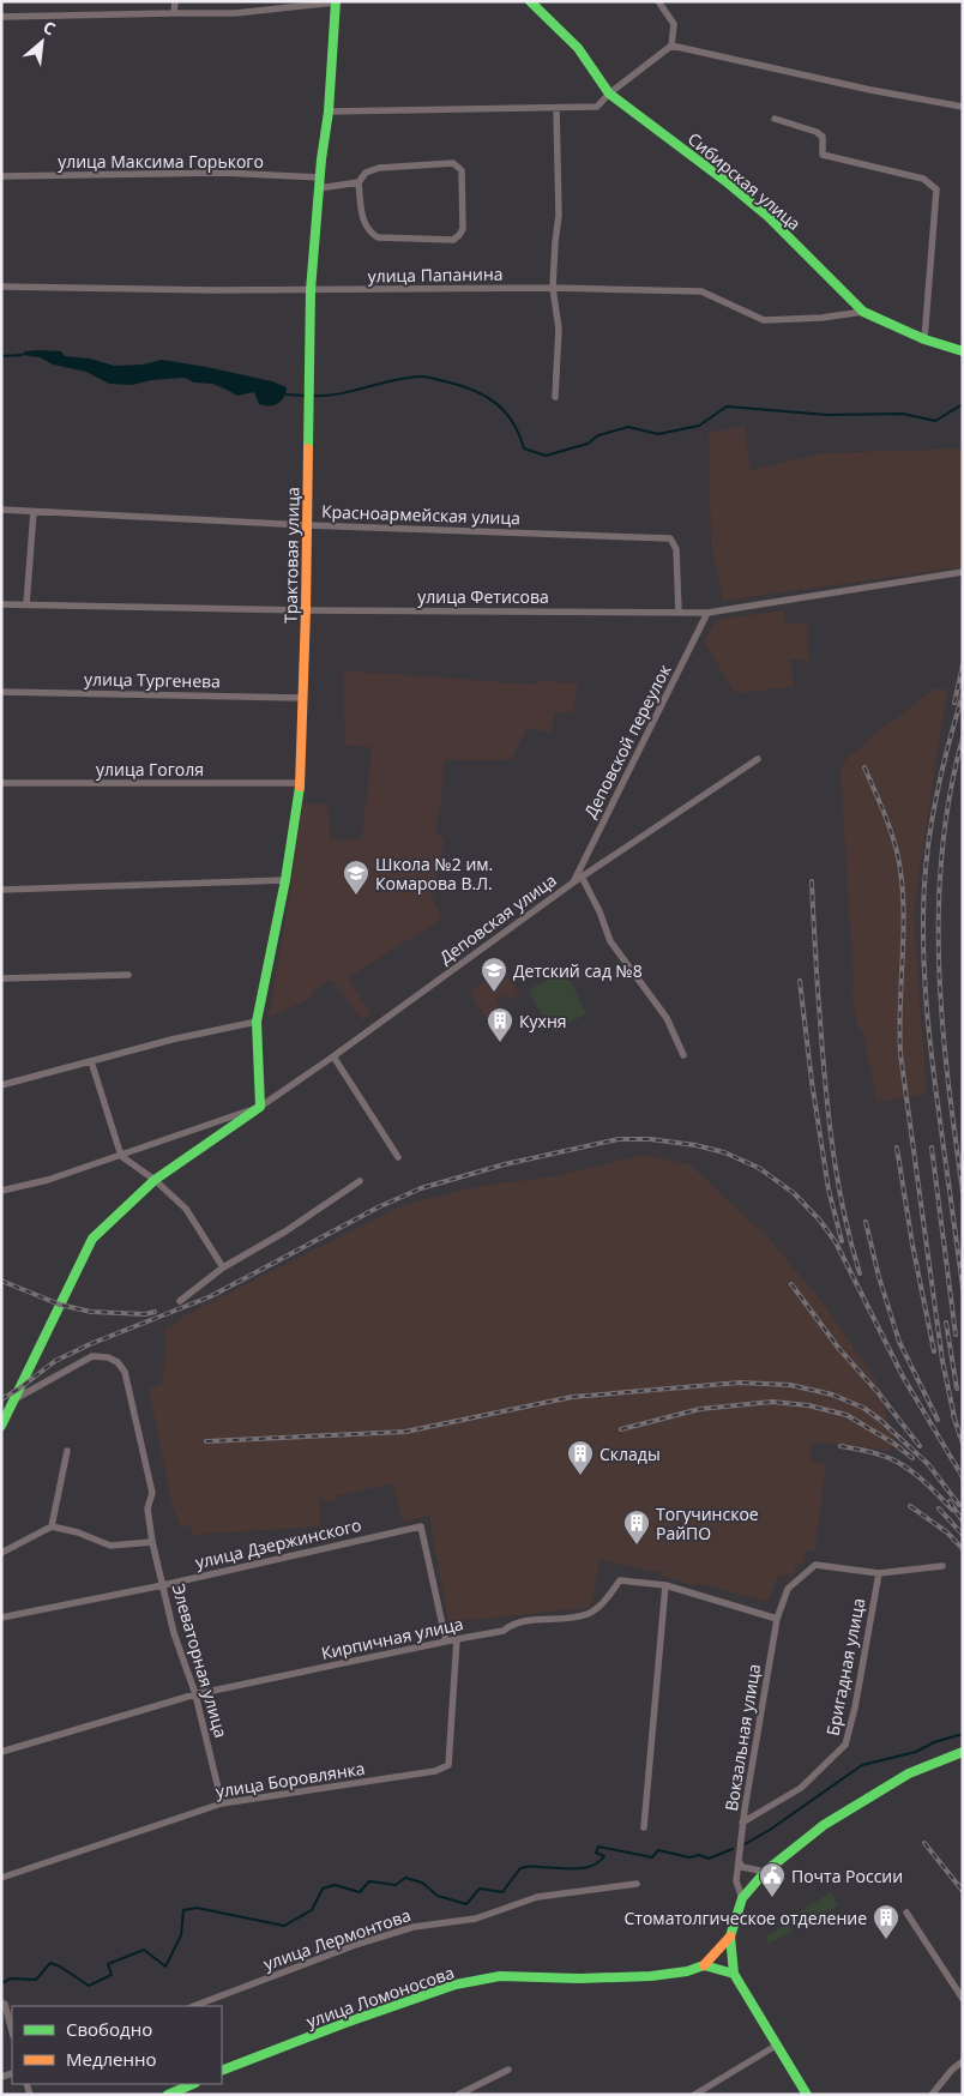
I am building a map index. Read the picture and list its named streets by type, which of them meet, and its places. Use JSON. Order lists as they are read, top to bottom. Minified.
{"streets":{"street":["улица Максима Горького","Сибирская улица","улица Папанина","Красноармейская улица","Трактовая улица","улица Фетисова","улица Тургенева","Деповской переулок","улица Гоголя","Деповская улица","улица Дзержинского","Кирпичная улица","Элеваторная улица","Бригадная улица","Вокзальная улица","улица Боровлянка","улица Лермонтова","улица Ломоносова"]},"crossings":[["улица Максима Горького","Трактовая улица"],["Сибирская улица","улица Папанина"],["улица Папанина","Трактовая улица"],["Красноармейская улица","Трактовая улица"],["Красноармейская улица","улица Фетисова"],["Трактовая улица","улица Фетисова"],["Трактовая улица","улица Тургенева"],["Трактовая улица","улица Гоголя"],["Трактовая улица","Деповская улица"],["улица Фетисова","Деповской переулок"],["Деповской переулок","Деповская улица"],["Деповская улица","Элеваторная улица"],["улица Дзержинского","Кирпичная улица"],["улица Дзержинского","Элеваторная улица"],["Кирпичная улица","Элеваторная улица"],["Кирпичная улица","Вокзальная улица"],["Кирпичная улица","улица Боровлянка"],["Элеваторная улица","улица Боровлянка"],["Бригадная улица","Вокзальная улица"]],"places":{"school or university":["Школа №2 им. Комарова В.Л.","Детский сад №8"],"building":["Кухня","Склады","Тогучинское РайПО","Стоматолгическое отделение"],"public building":["Почта России"]},"legend":["Свободно","Медленно"],"north":"top right"}
